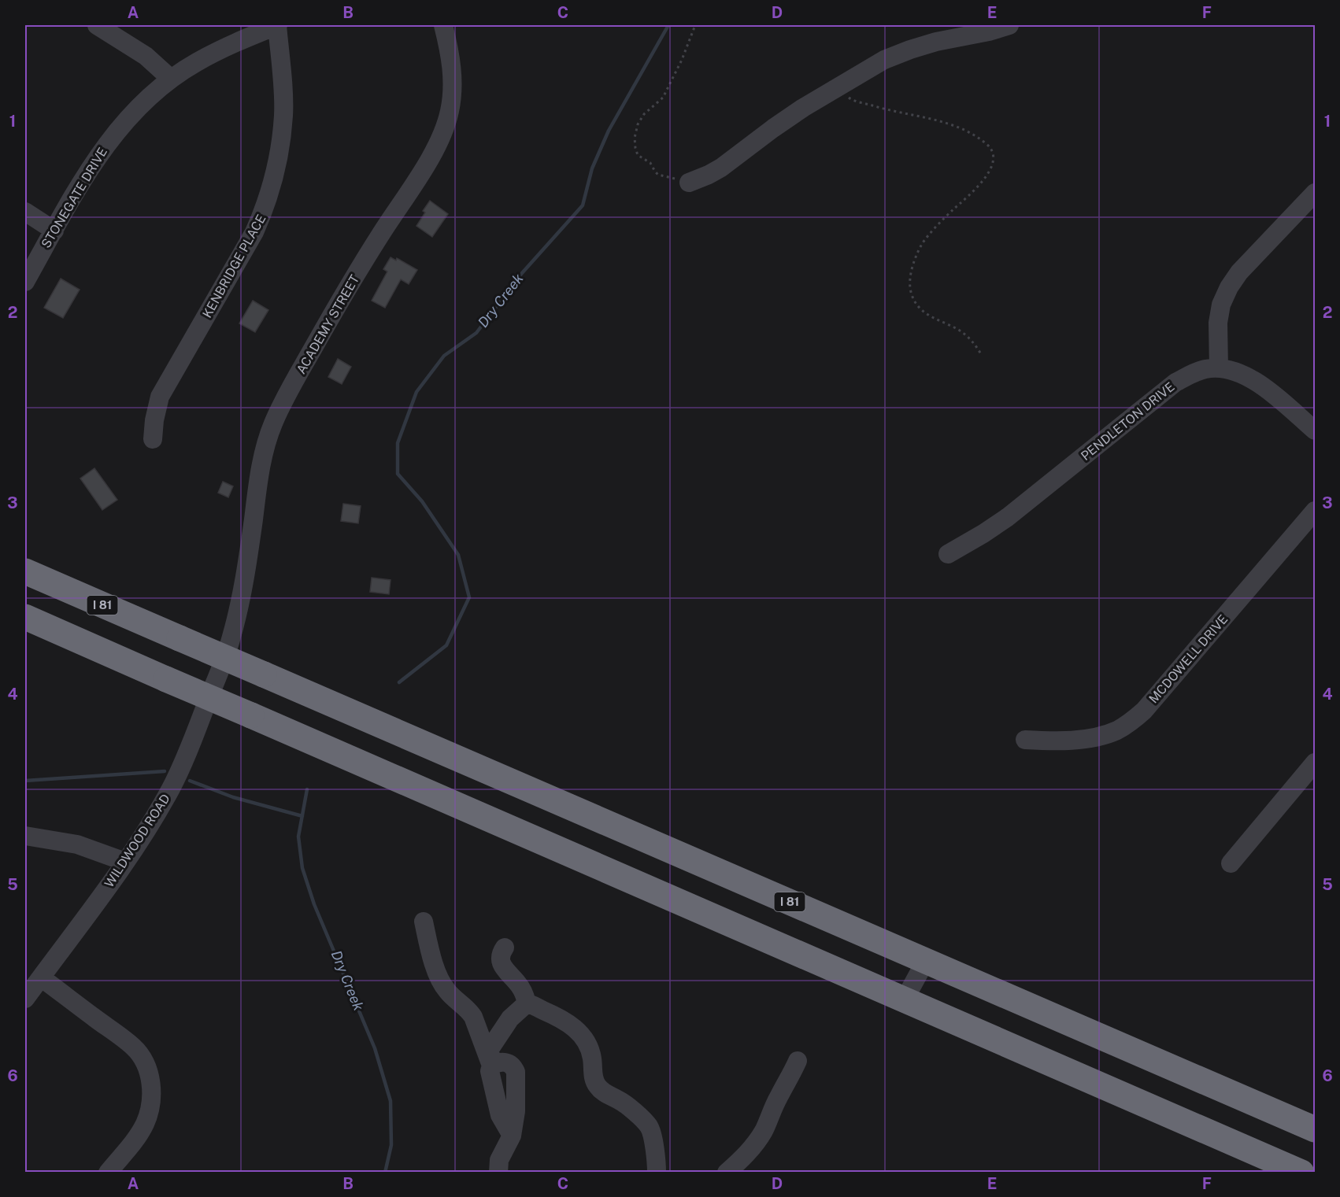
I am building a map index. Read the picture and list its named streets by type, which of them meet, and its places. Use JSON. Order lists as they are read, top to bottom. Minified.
{"streets":{"highway":["I 81"],"street":["STONEGATE DRIVE","KENBRIDGE PLACE","ACADEMY STREET","PENDLETON DRIVE","MCDOWELL DRIVE","WILDWOOD ROAD"]},"crossings":[["STONEGATE DRIVE","KENBRIDGE PLACE"],["ACADEMY STREET","WILDWOOD ROAD"]],"water":["Dry Creek"],"grid":{"columns":["A","B","C","D","E","F"],"rows":["1","2","3","4","5","6"]}}
